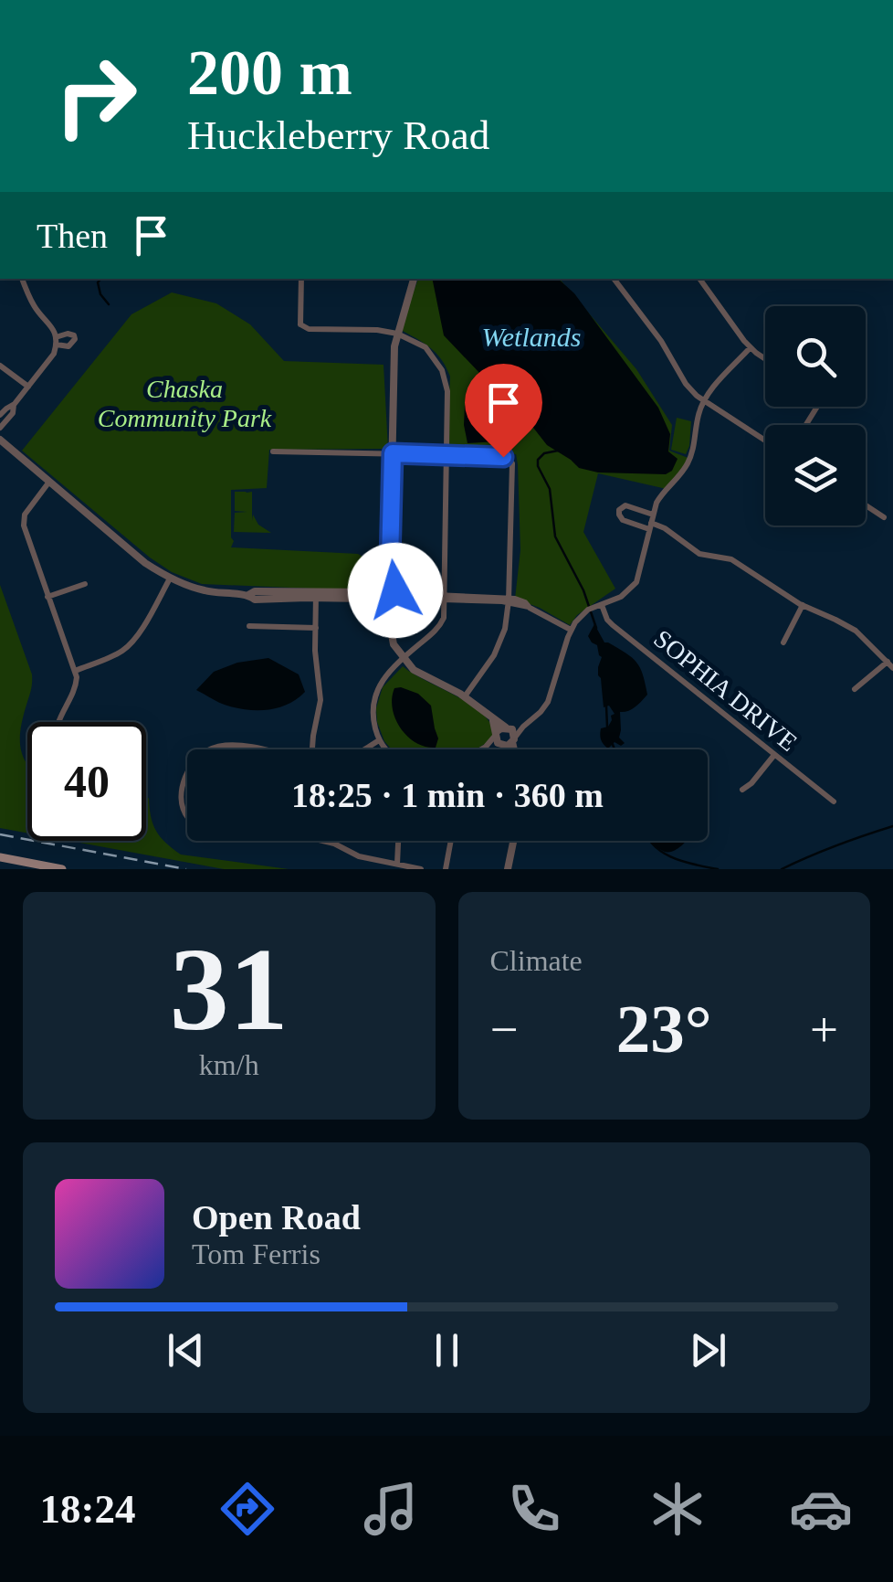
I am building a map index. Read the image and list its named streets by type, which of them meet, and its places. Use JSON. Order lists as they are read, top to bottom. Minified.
{"streets":{"street":["SOPHIA DRIVE"]},"water":["Wetlands"],"parks":["Chaska Community Park"],"page":{"turn":["200 m","Huckleberry Road"],"then":"Then","limit":"40","trip":"18:25 · 1 min · 360 m","tile":[["31","km/h"],"Climate"],"heat":["−","23°","+"],"song":["Open Road","Tom Ferris"],"tabs":"18:24"}}
